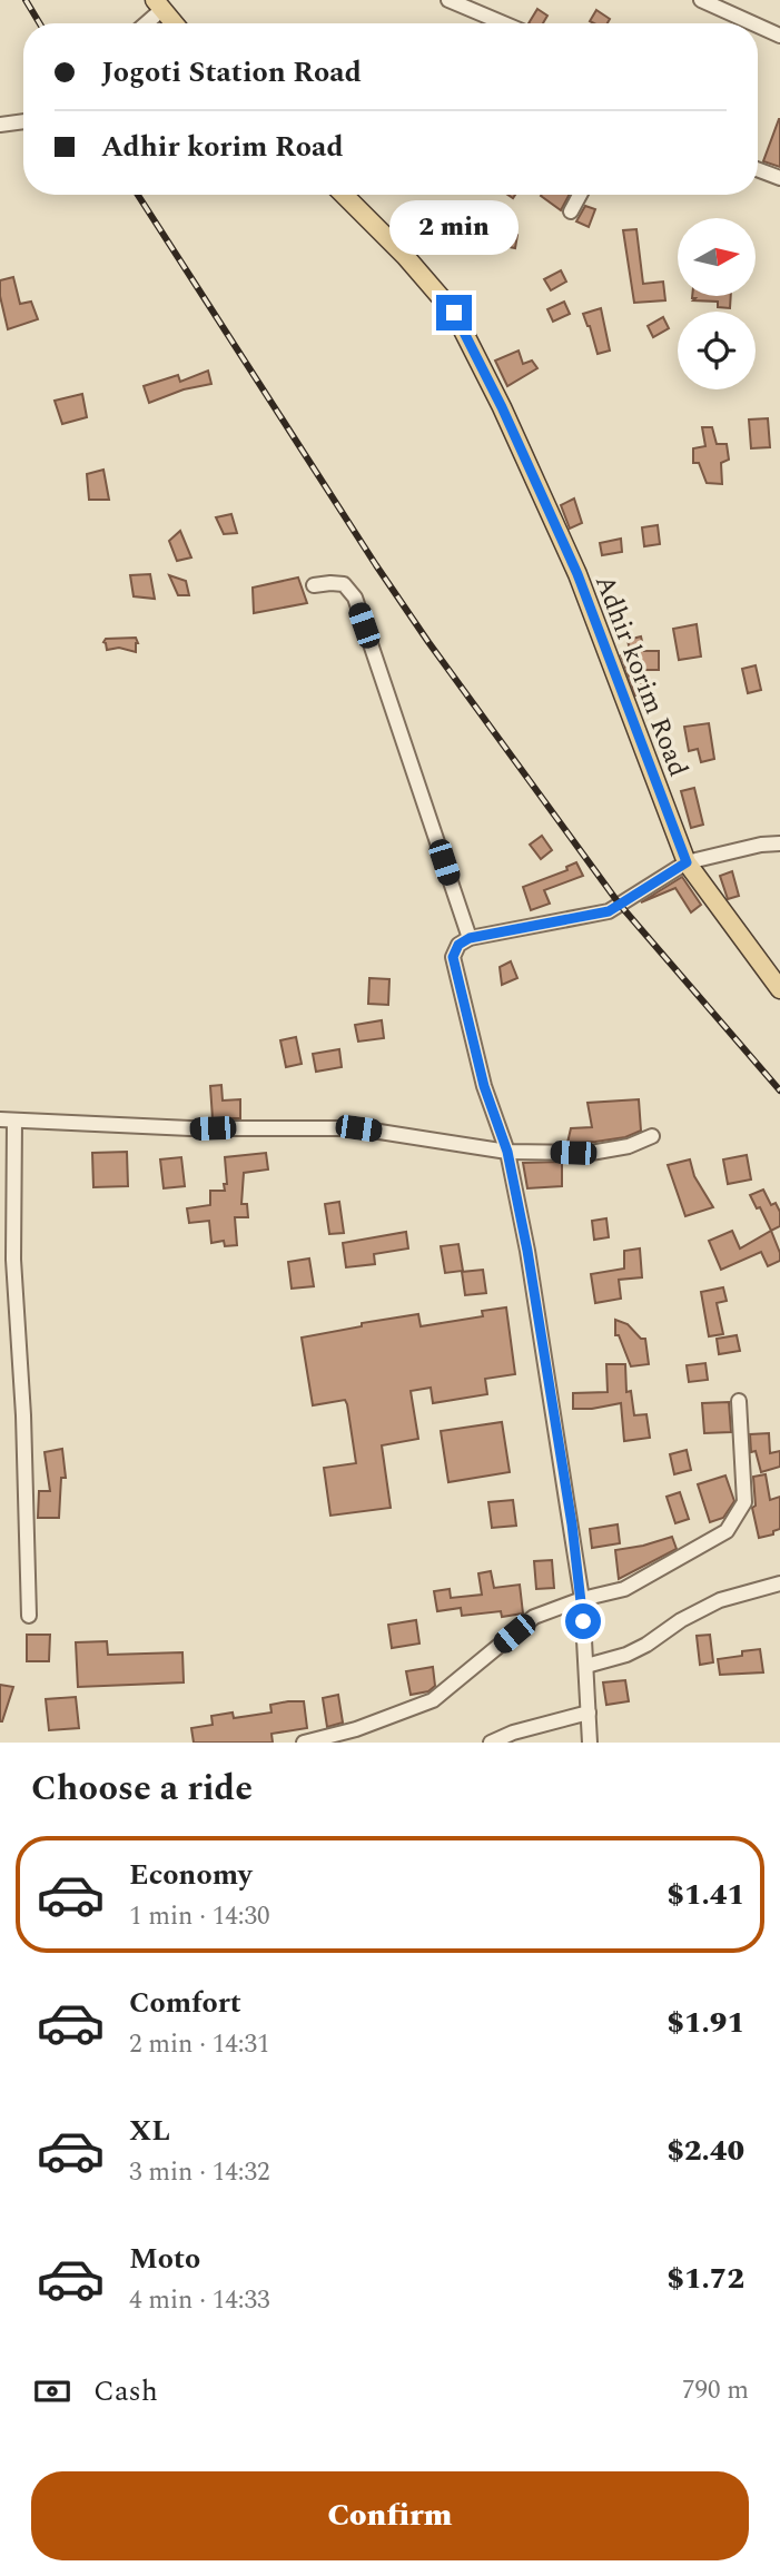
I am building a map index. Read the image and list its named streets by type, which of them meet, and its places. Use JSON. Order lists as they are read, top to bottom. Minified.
{"streets":{"main road":["Adhir korim Road"]},"north":"right","page":{"banner":["Jogoti Station Road","Adhir korim Road"],"bubble":"2 min","heading":"Choose a ride","list":[{"name":"Economy","note":"1 min · 14:30","value":"$1.41"},{"name":"Comfort","note":"2 min · 14:31","value":"$1.91"},{"name":"XL","note":"3 min · 14:32","value":"$2.40"},{"name":"Moto","note":"4 min · 14:33","value":"$1.72"}],"pay":["Cash","790 m"],"buttons":"Confirm"}}
